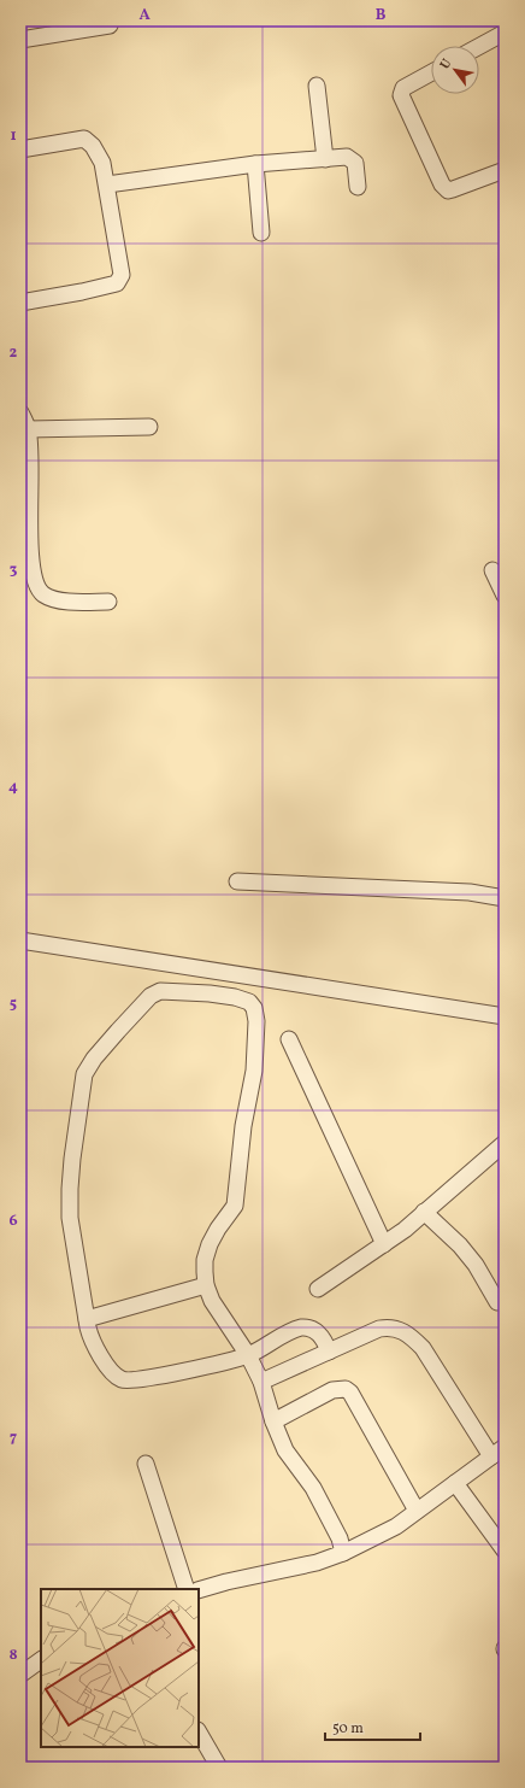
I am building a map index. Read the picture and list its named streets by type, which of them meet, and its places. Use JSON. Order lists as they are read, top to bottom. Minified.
{"scale_bar":"50 m","north":"top left","grid":{"columns":["A","B"],"rows":["1","2","3","4","5","6","7","8"]}}
